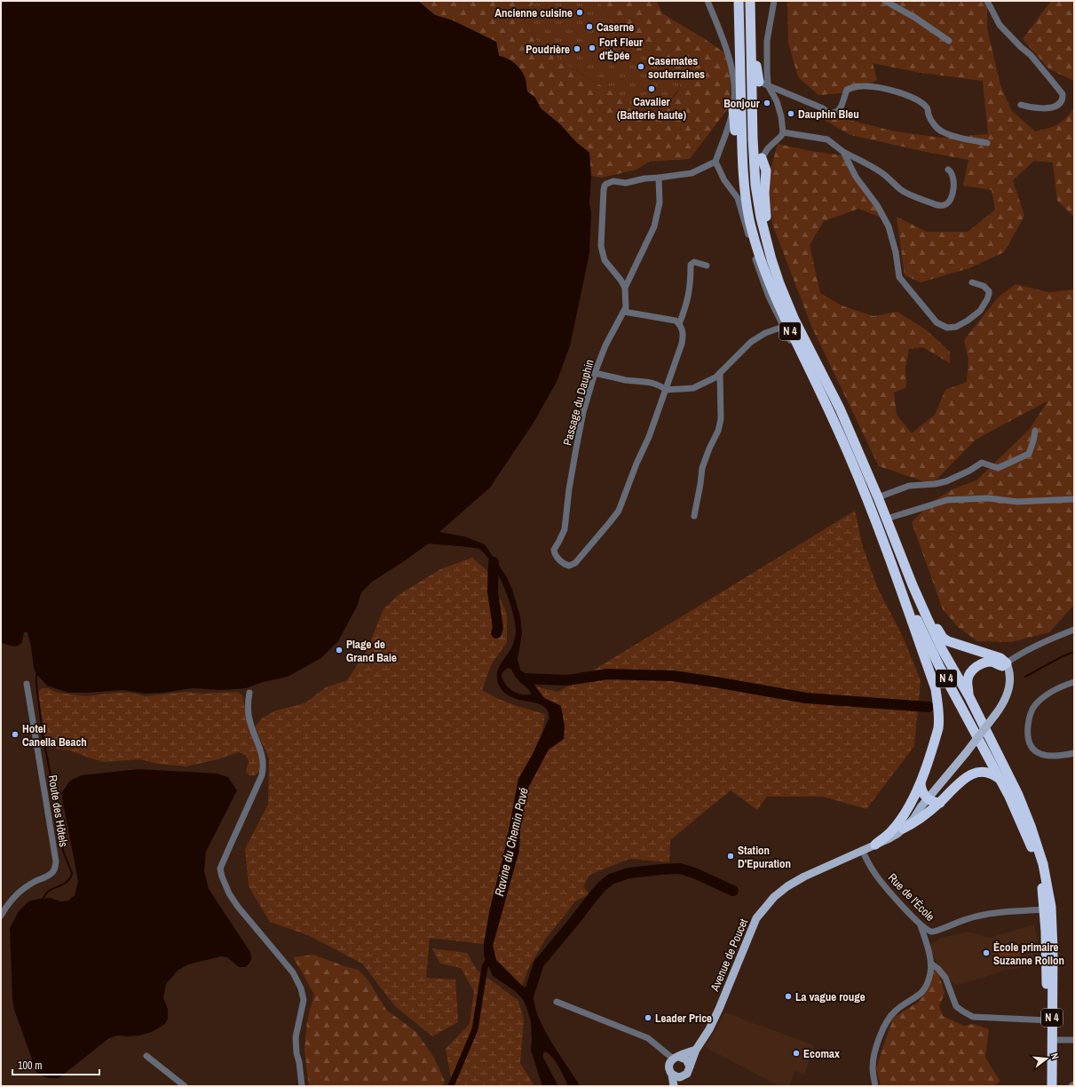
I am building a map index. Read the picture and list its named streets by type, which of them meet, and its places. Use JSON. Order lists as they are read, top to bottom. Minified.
{"streets":{"highway":["N 4"],"main road":["Avenue de Poucet"],"street":["Passage du Dauphin","Route des Hôtels","Rue de l'École"]},"crossings":[["N 4","Rue de l'École"],["Rue de l'École","Avenue de Poucet"]],"water":["Ravine du Chemin Pavé"],"places":["Ancienne cuisine","Caserne","Fort Fleur d'Épée","Poudrière","Casemates souterraines","Cavalier (Batterie haute)","Bonjour","Dauphin Bleu","Plage de Grand Baie","Hotel Canella Beach","Station D'Epuration","École primaire Suzanne Rollon","La vague rouge","Leader Price","Ecomax"],"scale_bar":"100 m","north":"right"}
